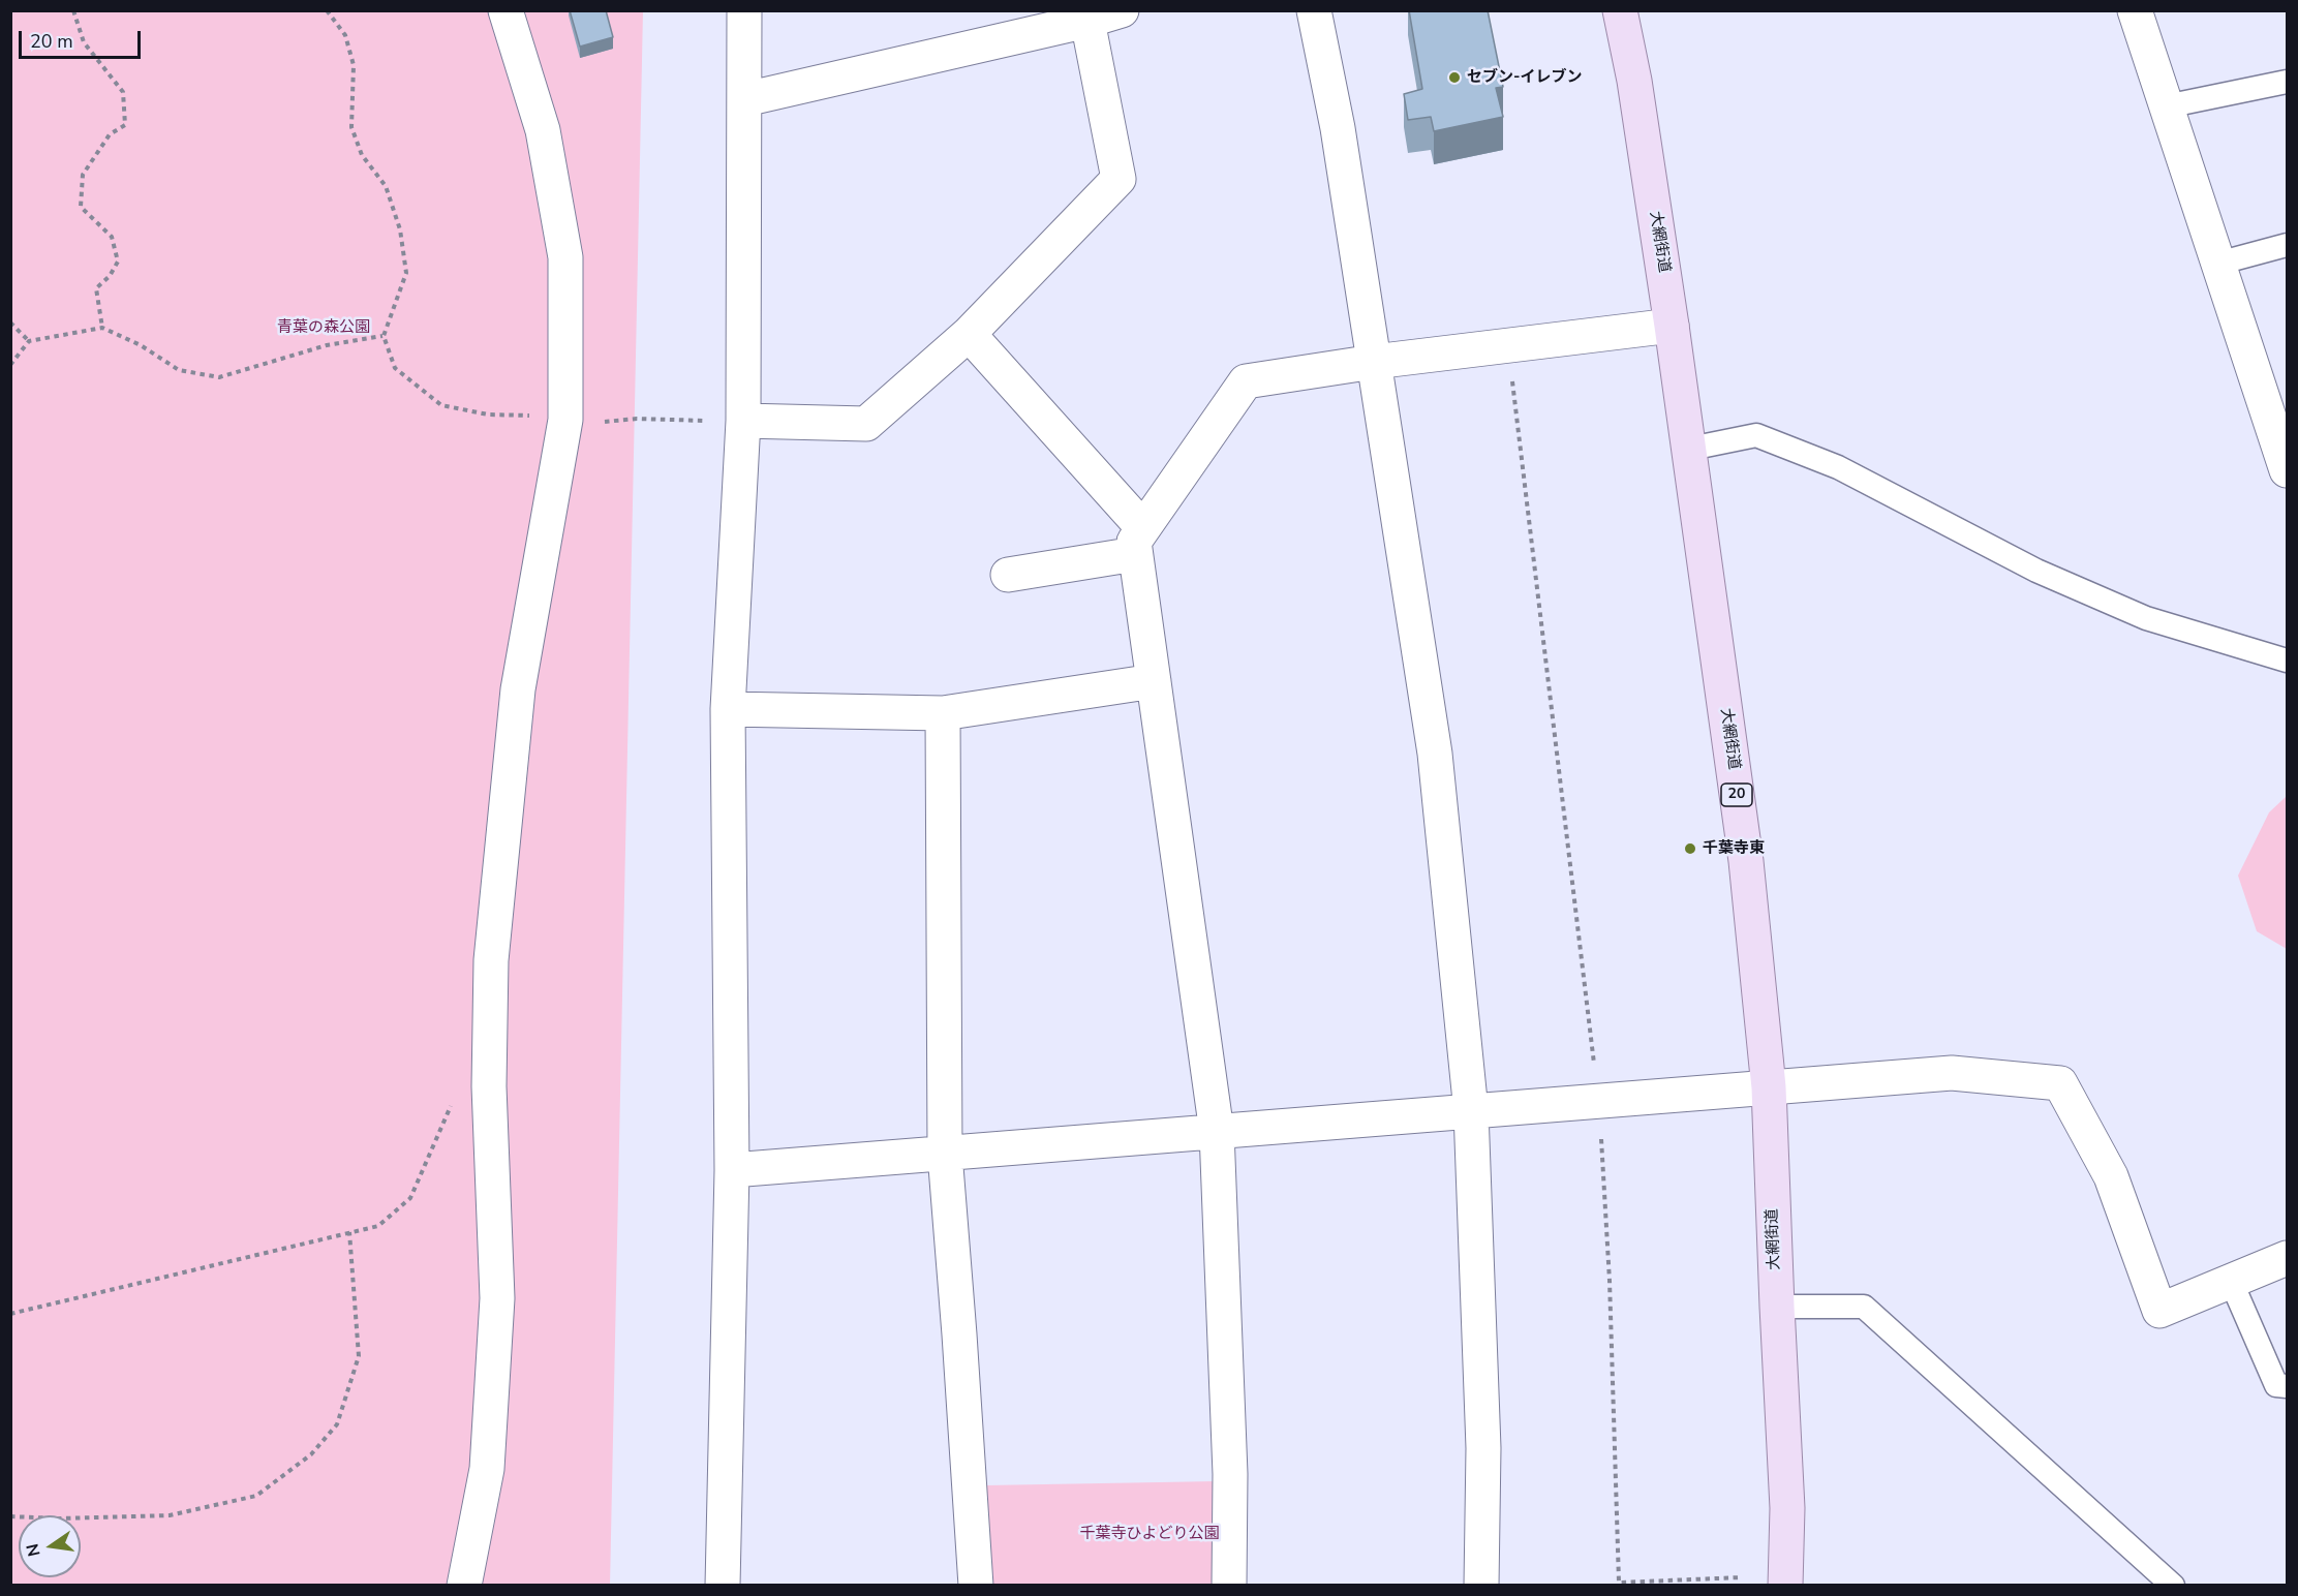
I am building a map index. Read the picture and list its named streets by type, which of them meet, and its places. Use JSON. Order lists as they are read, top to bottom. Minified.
{"streets":{"main road":["大網街道","20"]},"parks":["青葉の森公園","千葉寺ひよどり公園"],"places":["セブン-イレブン","千葉寺東"],"scale_bar":"20 m","north":"left"}
